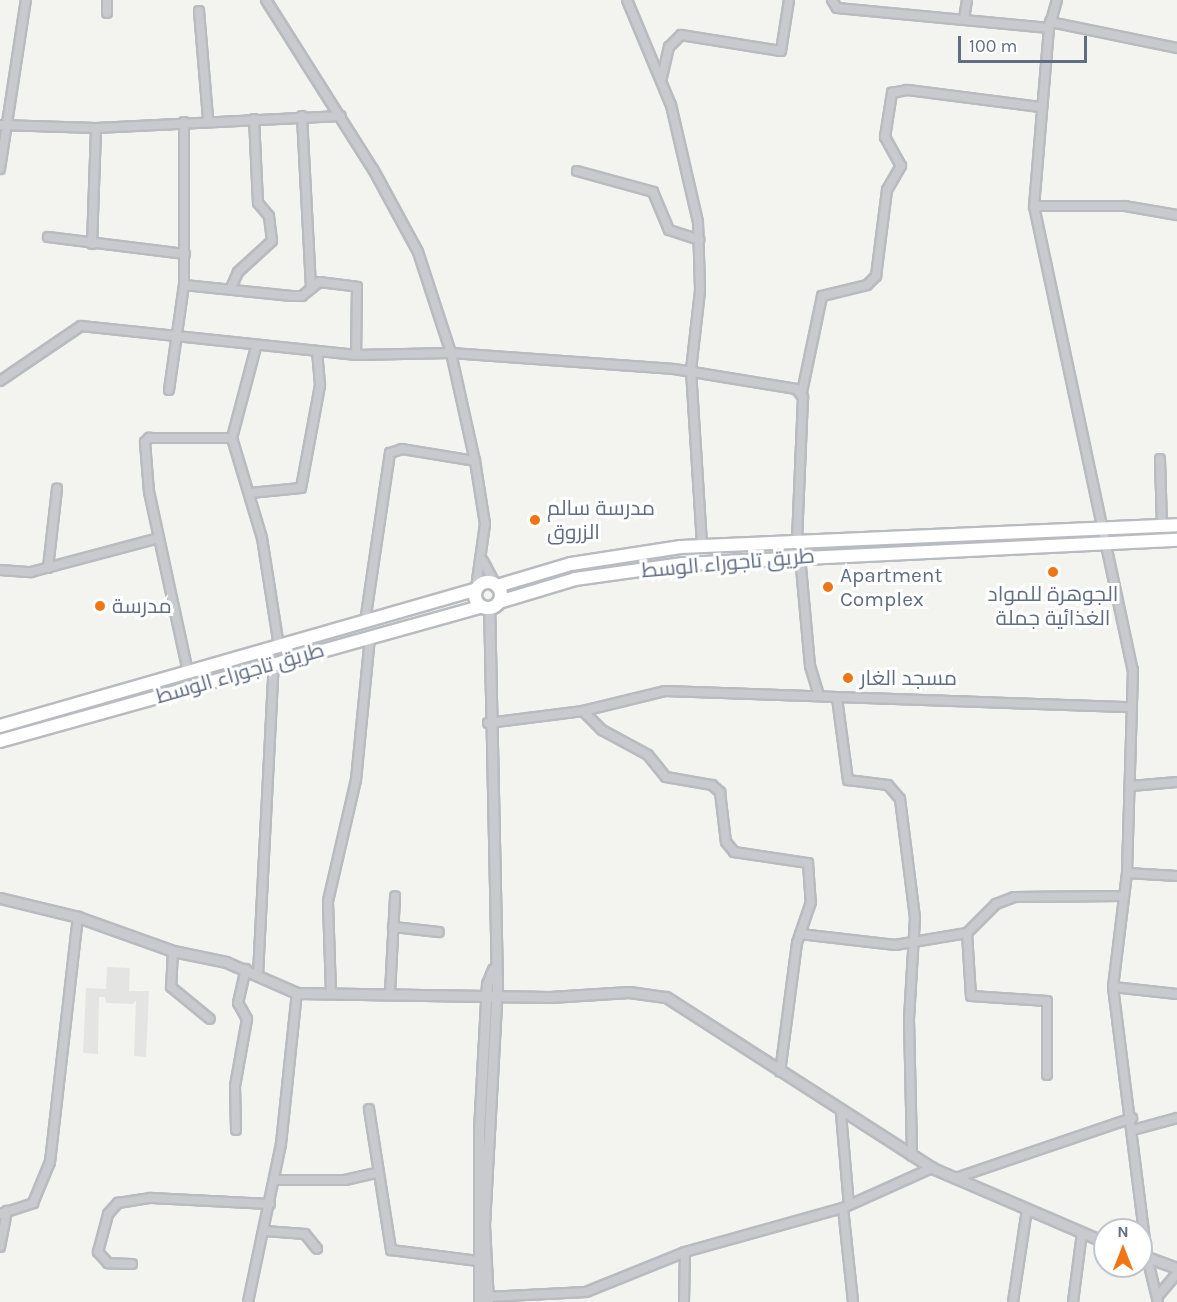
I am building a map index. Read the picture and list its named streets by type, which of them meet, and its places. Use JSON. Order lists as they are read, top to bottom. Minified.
{"streets":{"main road":["طريق تاجوراء الوسط"]},"places":["مدرسة سالم الزروق","الجوهرة للمواد الغذائية جملة","Apartment Complex","مدرسة","مسجد الغار"],"scale_bar":"100 m","north":"top"}
